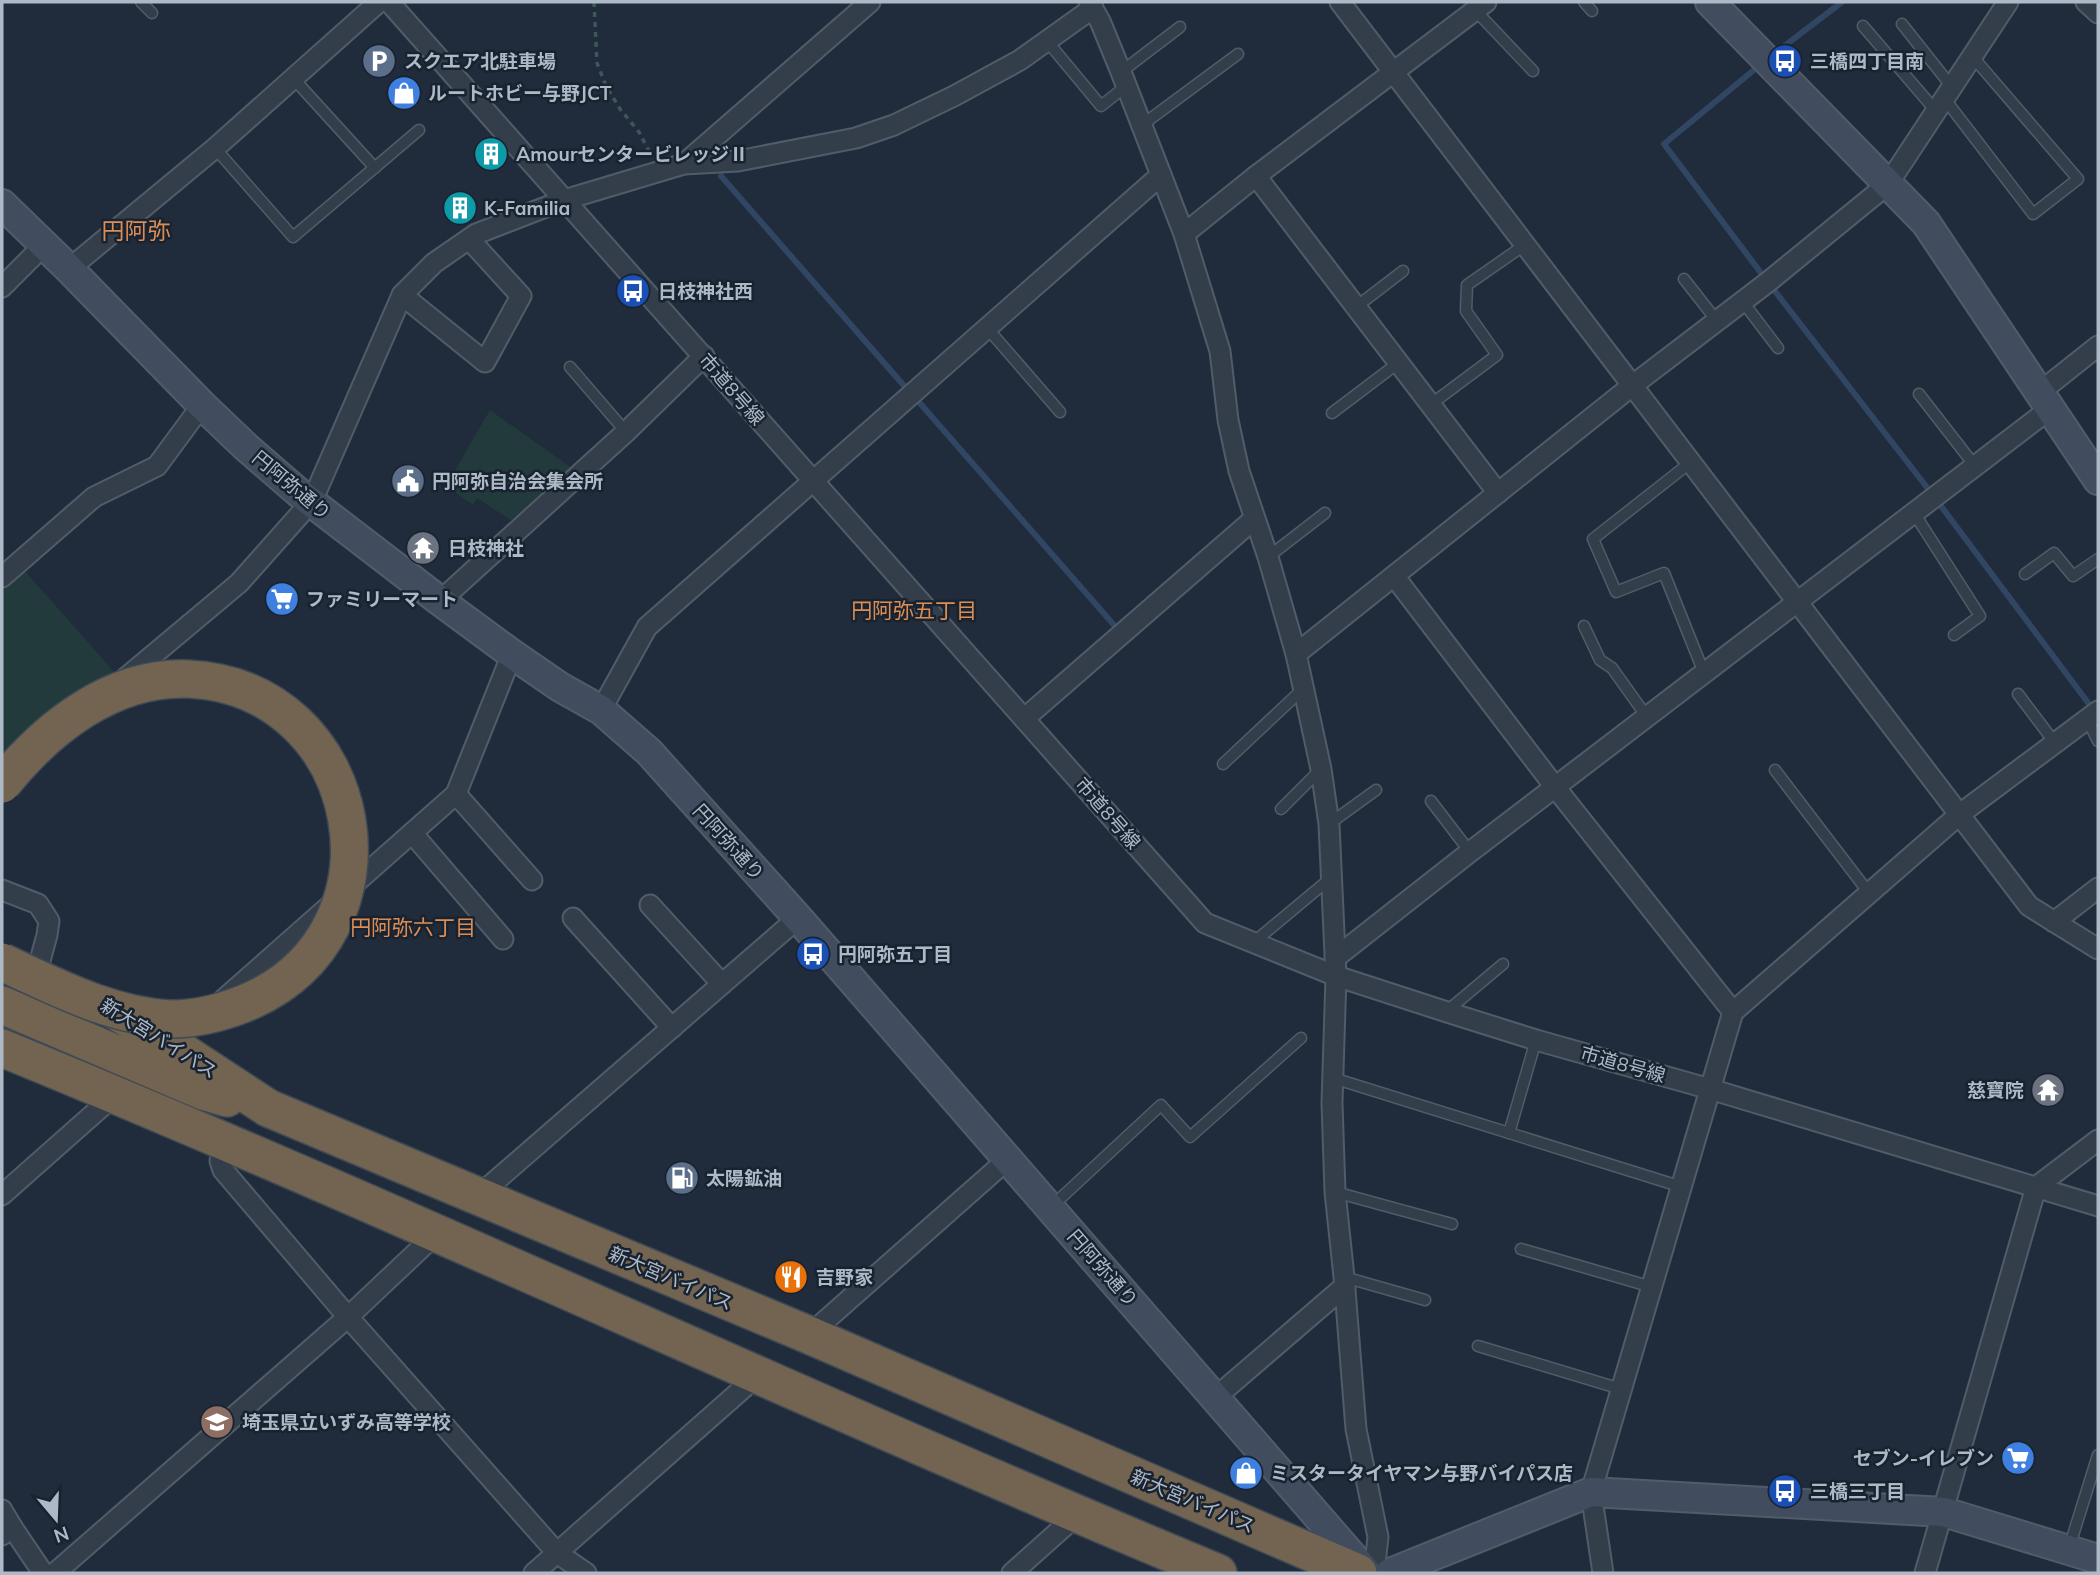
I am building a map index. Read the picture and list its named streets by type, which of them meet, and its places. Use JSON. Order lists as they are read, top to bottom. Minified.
{"streets":{"highway":["新大宮バイパス"],"street":["市道8号線","円阿弥通り"]},"districts":["円阿弥","円阿弥五丁目","円阿弥六丁目"],"places":{"parking":["スクエア北駐車場"],"bus stop":["三橋四丁目南","日枝神社西","円阿弥五丁目","三橋三丁目"],"shop":["ルートホビー与野JCT","ミスタータイヤマン与野バイパス店"],"building":["AmourセンタービレッジⅡ","K-Familia"],"public building":["円阿弥自治会集会所"],"temple":["日枝神社","慈寶院"],"supermarket":["ファミリーマート","セブン-イレブン"],"fuel station":["太陽鉱油"],"restaurant":["吉野家"],"school or university":["埼玉県立いずみ高等学校"]},"north":"bottom"}
